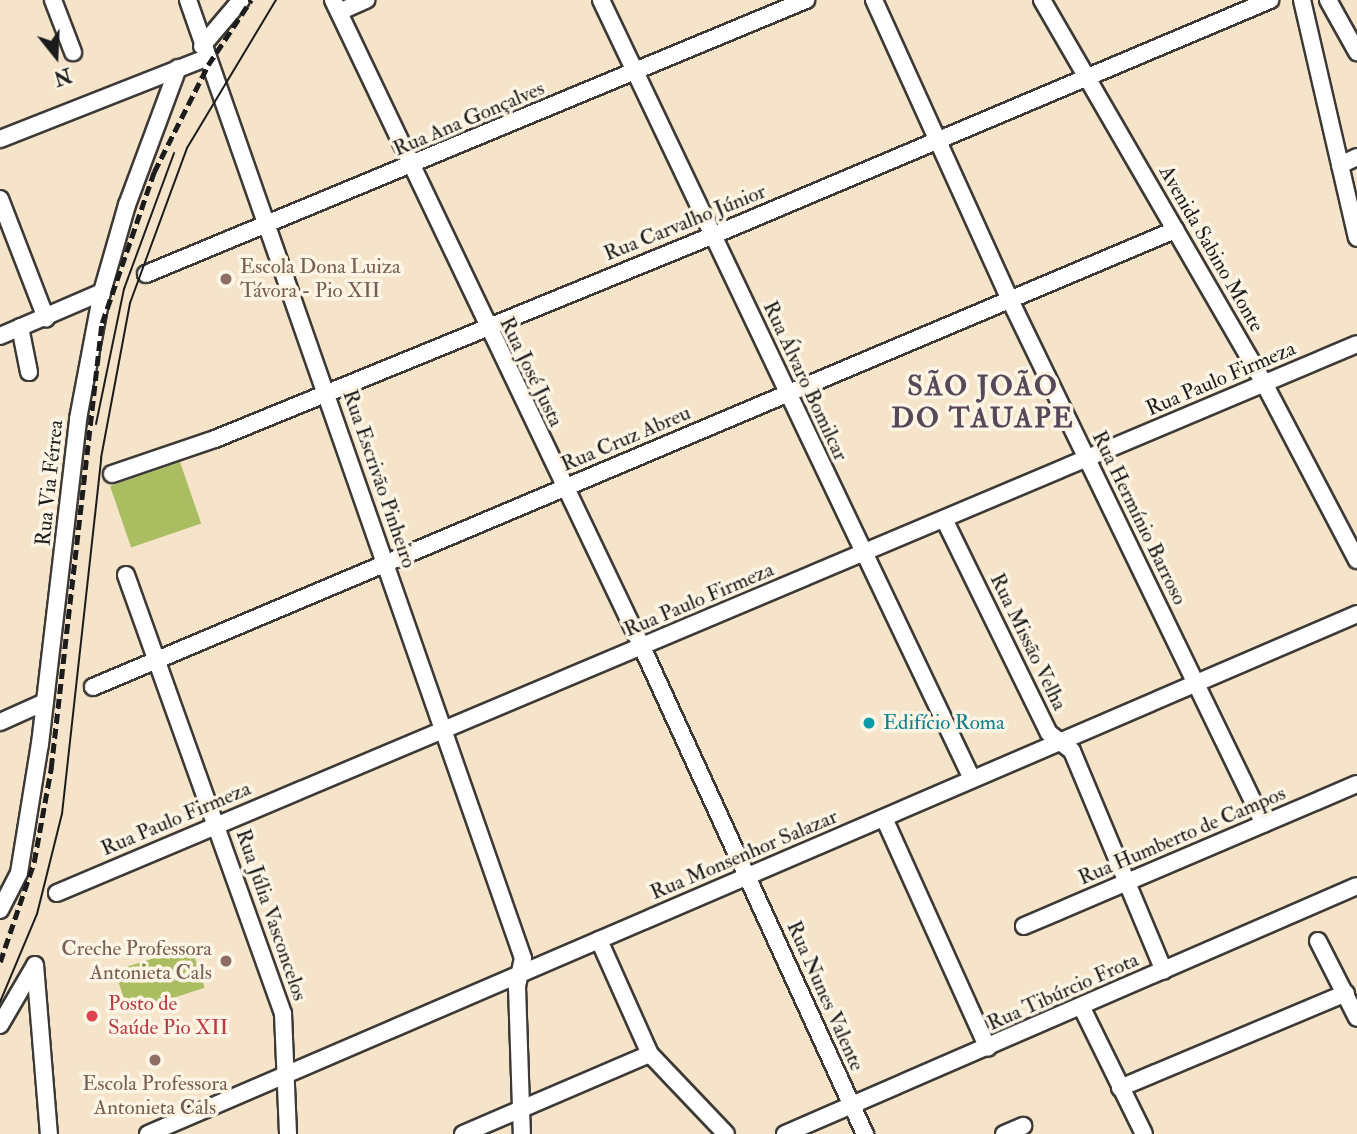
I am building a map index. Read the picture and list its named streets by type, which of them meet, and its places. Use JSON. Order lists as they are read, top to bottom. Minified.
{"streets":{"street":["Rua Ana Gonçalves","Rua Carvalho Júnior","Avenida Sabino Monte","Rua José Justa","Rua Paulo Firmeza","Rua Álvaro Bomilcar","Rua Cruz Abreu","Rua Escrivão Pinheiro","Rua Via Férrea","Rua Hermínio Barroso","Rua Missão Velha","Rua Humberto de Campos","Rua Monsenhor Salazar","Rua Júlia Vasconcelos","Rua Tibúrcio Frota","Rua Nunes Valente"]},"crossings":[["Rua Ana Gonçalves","Rua José Justa"],["Rua Ana Gonçalves","Rua Álvaro Bomilcar"],["Rua Ana Gonçalves","Rua Escrivão Pinheiro"],["Rua Carvalho Júnior","Avenida Sabino Monte"],["Rua Carvalho Júnior","Rua José Justa"],["Rua Carvalho Júnior","Rua Álvaro Bomilcar"],["Rua Carvalho Júnior","Rua Escrivão Pinheiro"],["Rua Carvalho Júnior","Rua Hermínio Barroso"],["Avenida Sabino Monte","Rua Paulo Firmeza"],["Avenida Sabino Monte","Rua Cruz Abreu"],["Rua José Justa","Rua Paulo Firmeza"],["Rua José Justa","Rua Cruz Abreu"],["Rua José Justa","Rua Monsenhor Salazar"],["Rua José Justa","Rua Nunes Valente"],["Rua Paulo Firmeza","Rua Álvaro Bomilcar"],["Rua Paulo Firmeza","Rua Escrivão Pinheiro"],["Rua Paulo Firmeza","Rua Hermínio Barroso"],["Rua Paulo Firmeza","Rua Missão Velha"],["Rua Paulo Firmeza","Rua Júlia Vasconcelos"],["Rua Álvaro Bomilcar","Rua Cruz Abreu"],["Rua Álvaro Bomilcar","Rua Monsenhor Salazar"],["Rua Cruz Abreu","Rua Escrivão Pinheiro"],["Rua Cruz Abreu","Rua Hermínio Barroso"],["Rua Cruz Abreu","Rua Júlia Vasconcelos"],["Rua Escrivão Pinheiro","Rua Monsenhor Salazar"],["Rua Hermínio Barroso","Rua Humberto de Campos"],["Rua Hermínio Barroso","Rua Monsenhor Salazar"],["Rua Missão Velha","Rua Humberto de Campos"],["Rua Missão Velha","Rua Monsenhor Salazar"],["Rua Missão Velha","Rua Tibúrcio Frota"],["Rua Monsenhor Salazar","Rua Júlia Vasconcelos"],["Rua Monsenhor Salazar","Rua Nunes Valente"],["Rua Tibúrcio Frota","Rua Nunes Valente"]],"districts":["SÃO JOÃO DO TAUAPE"],"places":["Escola Dona Luiza Távora - Pio XII","Edifício Roma","Creche Professora Antonieta Cals","Posto de Saúde Pio XII","Escola Professora Antonieta Cals"],"north":"bottom"}
